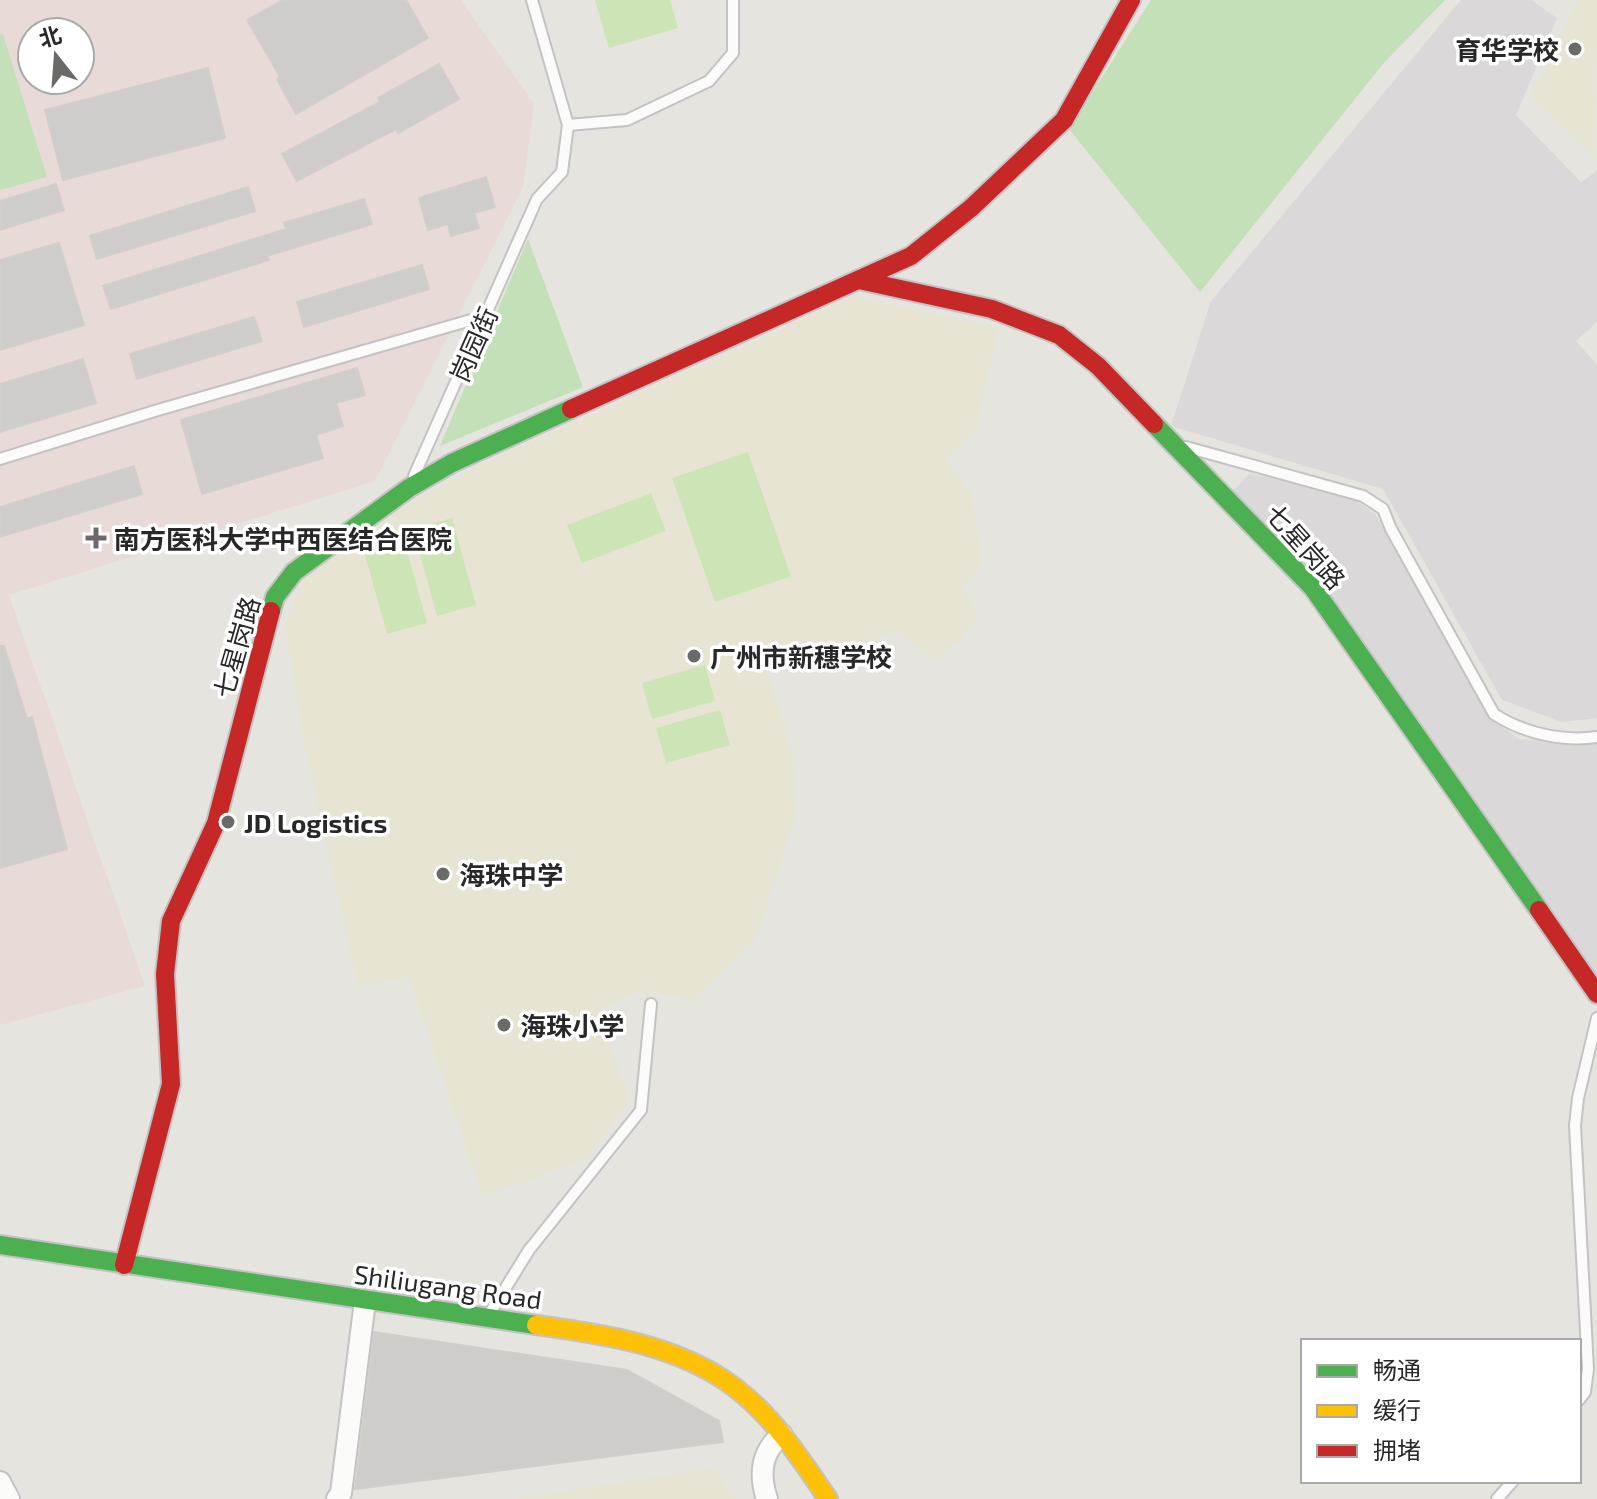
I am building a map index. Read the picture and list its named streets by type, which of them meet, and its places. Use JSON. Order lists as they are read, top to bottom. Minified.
{"streets":{"street":["七星岗路","Shiliugang Road"],"lane":["岗园街"]},"crossings":[["岗园街","七星岗路"],["七星岗路","Shiliugang Road"]],"places":{"other":["育华学校","广州市新穗学校","JD Logistics","海珠中学","海珠小学"],"health":["南方医科大学中西医结合医院"]},"legend":["畅通","缓行","拥堵"],"north":"top"}
